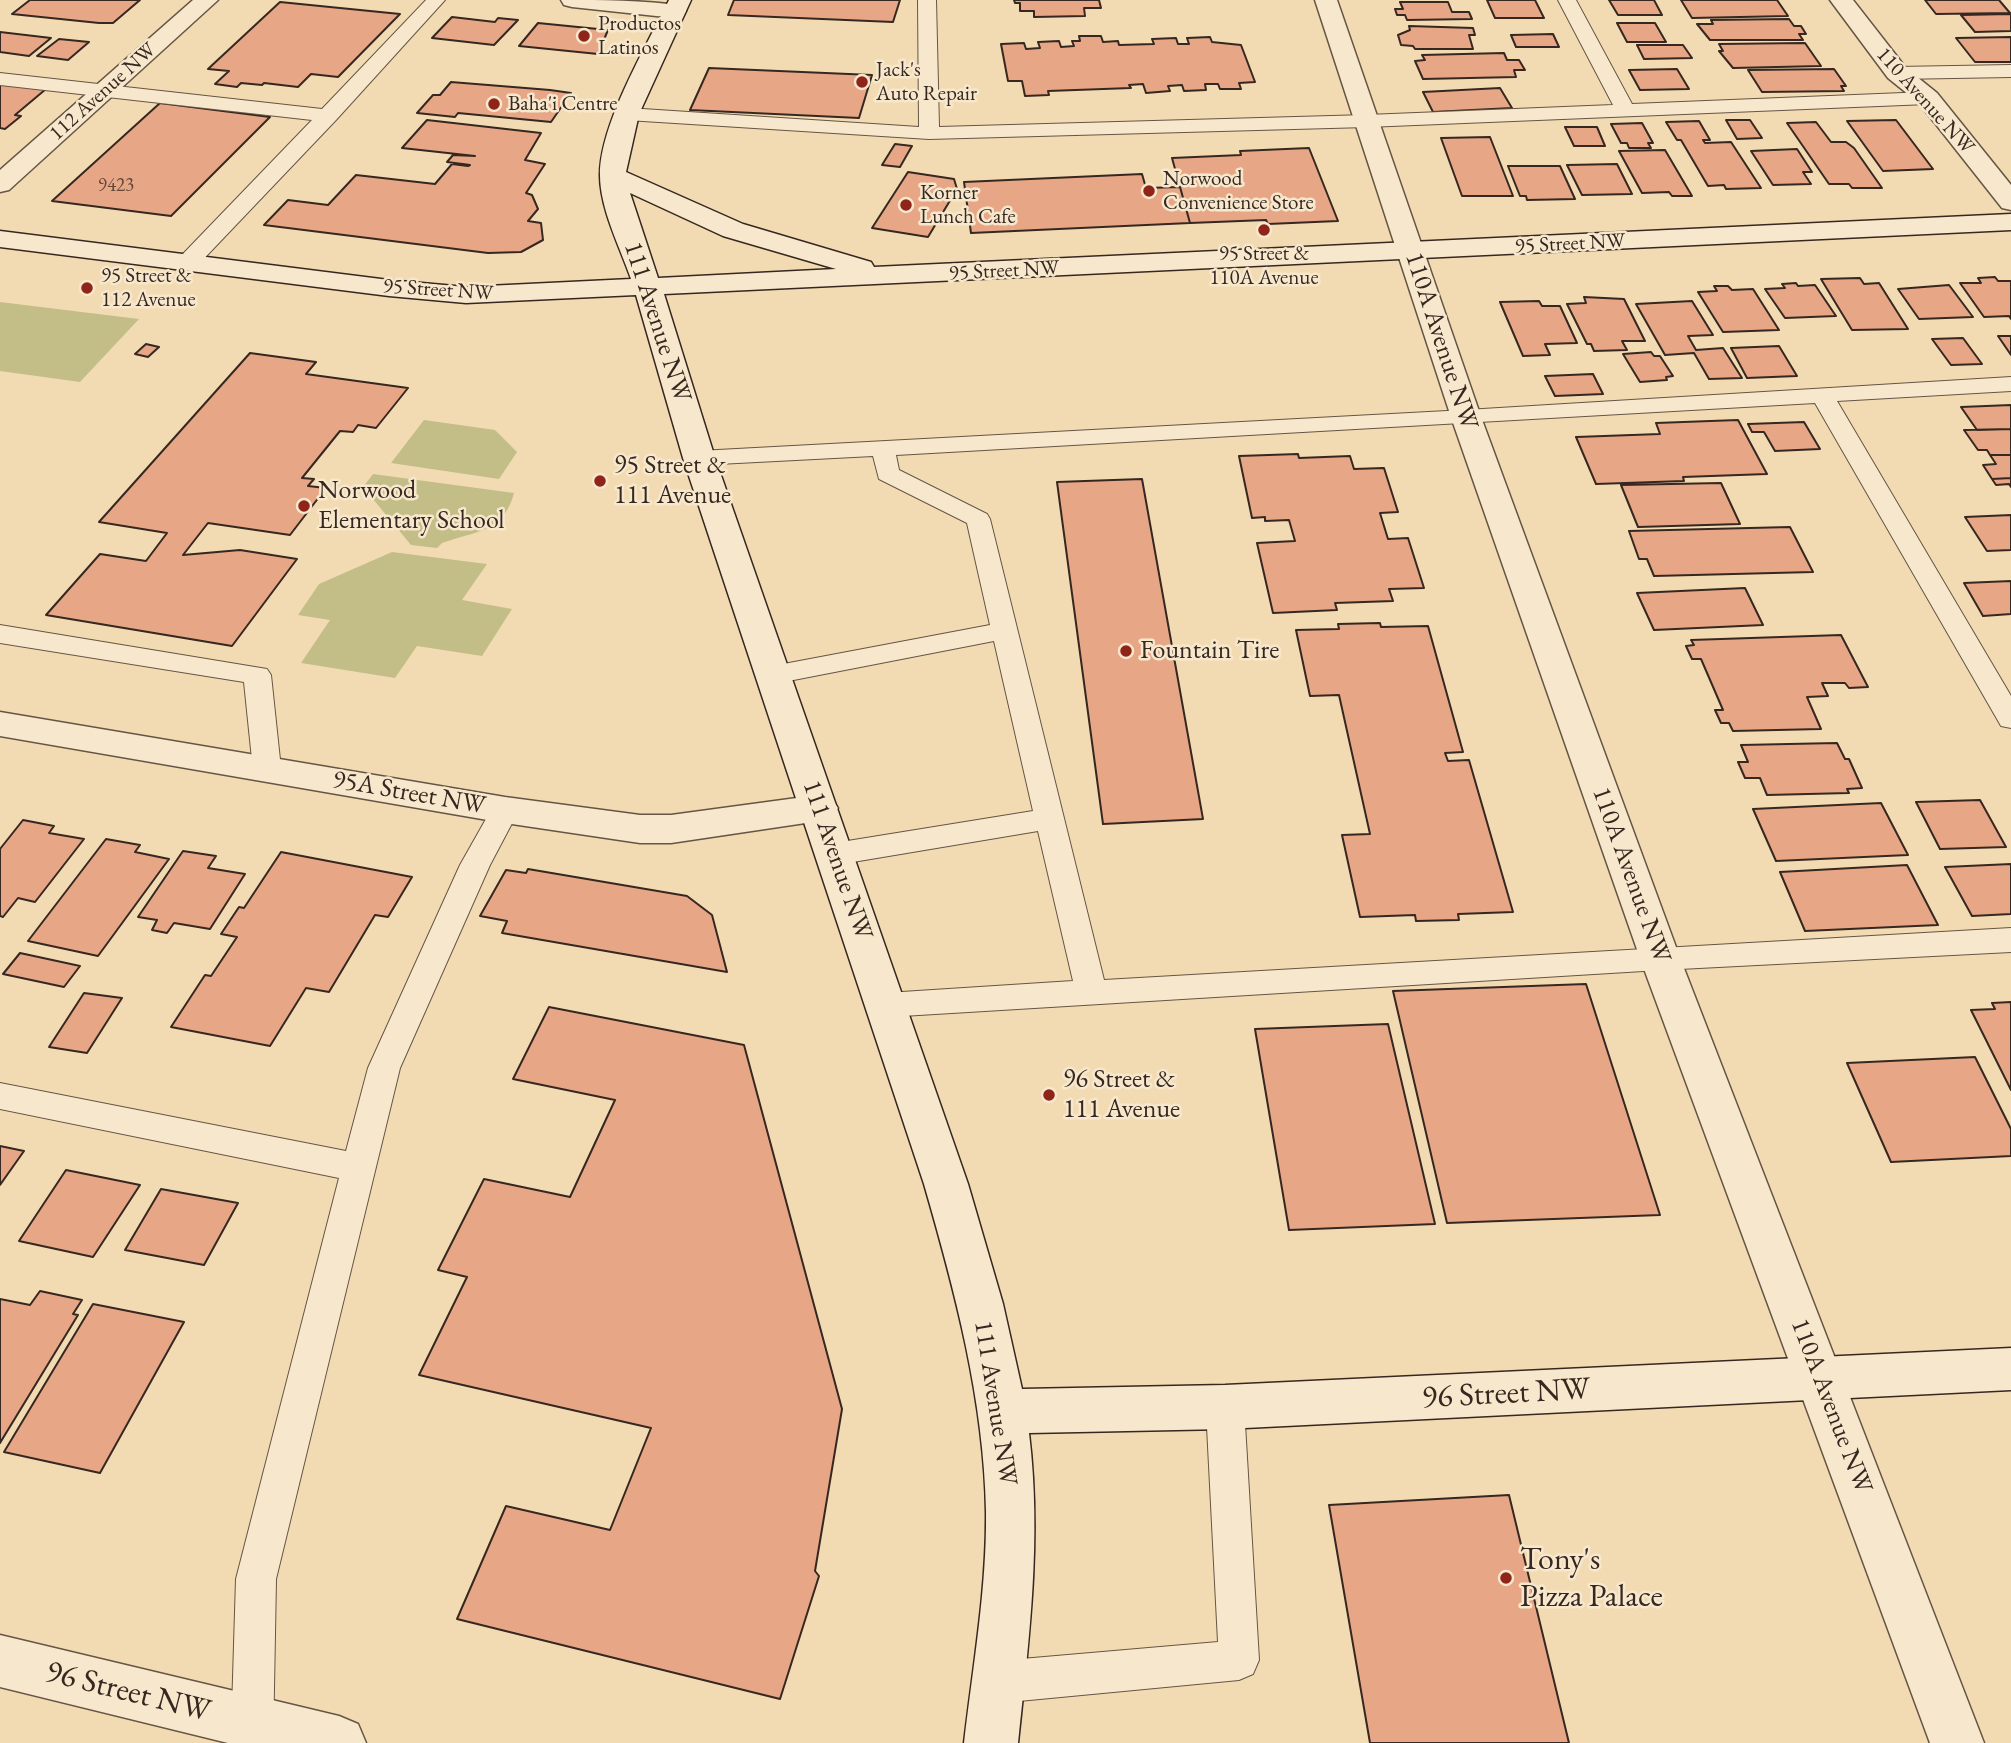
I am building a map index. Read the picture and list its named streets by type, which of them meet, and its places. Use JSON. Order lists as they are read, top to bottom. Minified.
{"streets":{"street":["112 Avenue NW","110 Avenue NW","95 Street NW","111 Avenue NW","110A Avenue NW","95A Street NW","96 Street NW"]},"crossings":[["95 Street NW","111 Avenue NW"],["95 Street NW","110A Avenue NW"],["111 Avenue NW","95A Street NW"],["111 Avenue NW","96 Street NW"],["110A Avenue NW","96 Street NW"]],"places":["Productos Latinos","Jack's Auto Repair","Baha'i Centre","Norwood Convenience Store","Korner Lunch Cafe","95 Street & 110A Avenue","95 Street & 112 Avenue","95 Street & 111 Avenue","Norwood Elementary School","Fountain Tire","96 Street & 111 Avenue","Tony's Pizza Palace"],"house_numbers":["9423"]}
